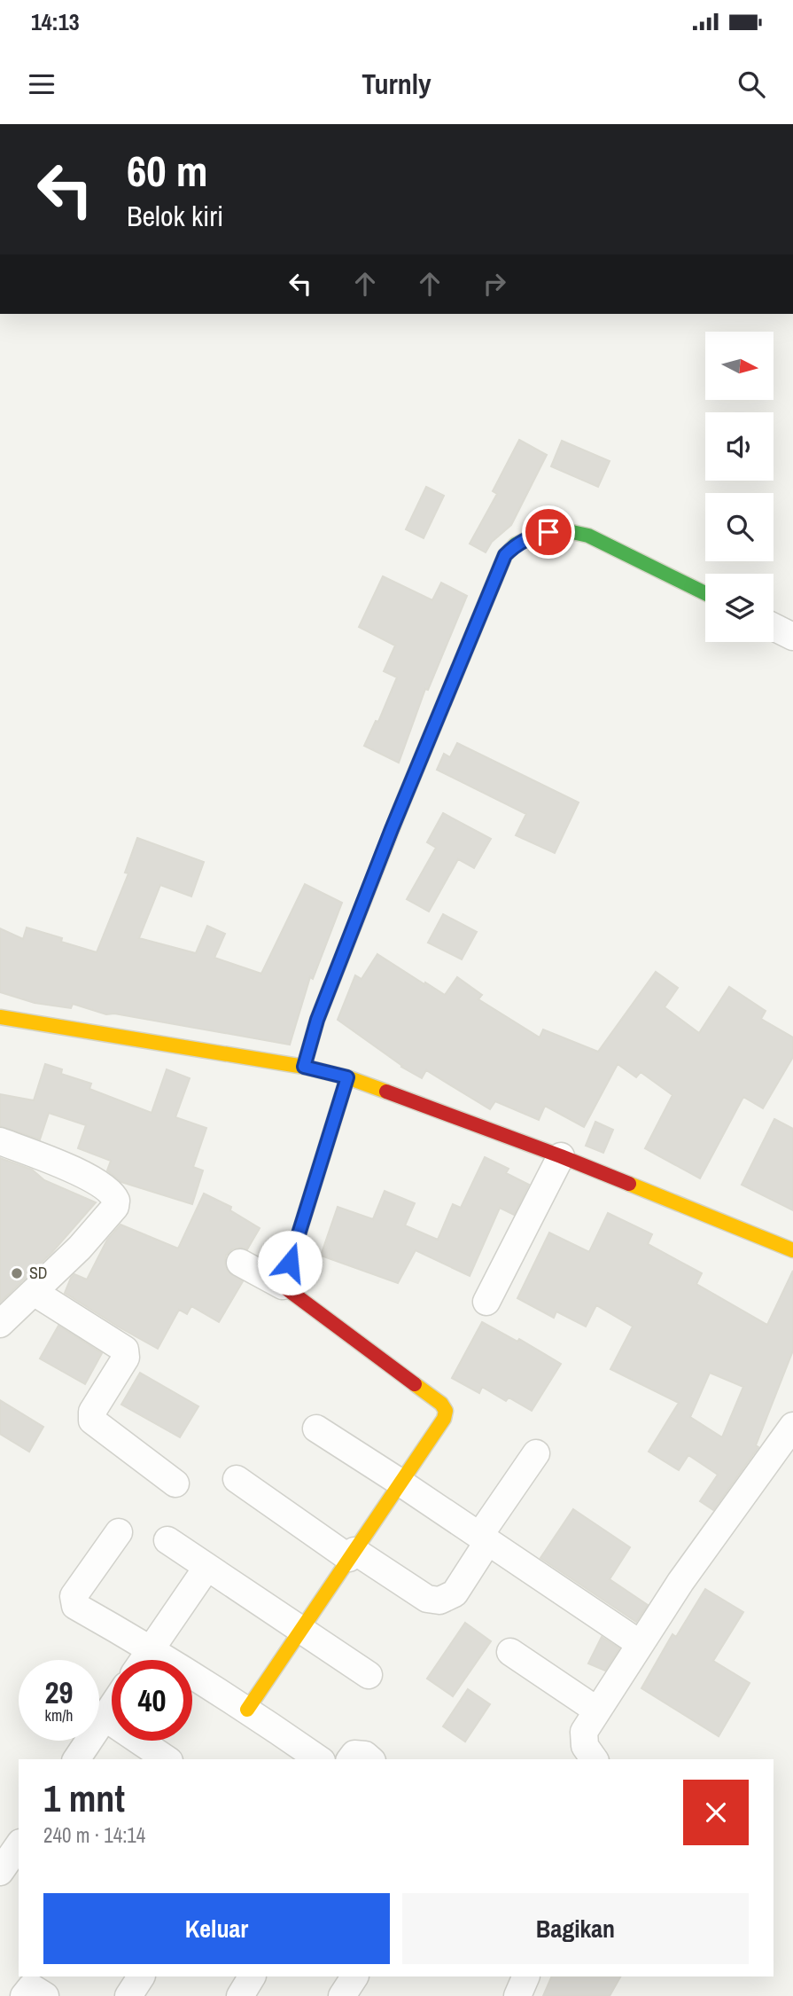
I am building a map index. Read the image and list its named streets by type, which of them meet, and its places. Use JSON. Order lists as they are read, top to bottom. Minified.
{"places":["SD"],"north":"right","page":{"status":"14:13","header":"Turnly","turn":["60 m","Belok kiri"],"speed":"29 km/h","limit":"40","heading":["1 mnt","240 m · 14:14"],"buttons":["Keluar","Bagikan"]}}
